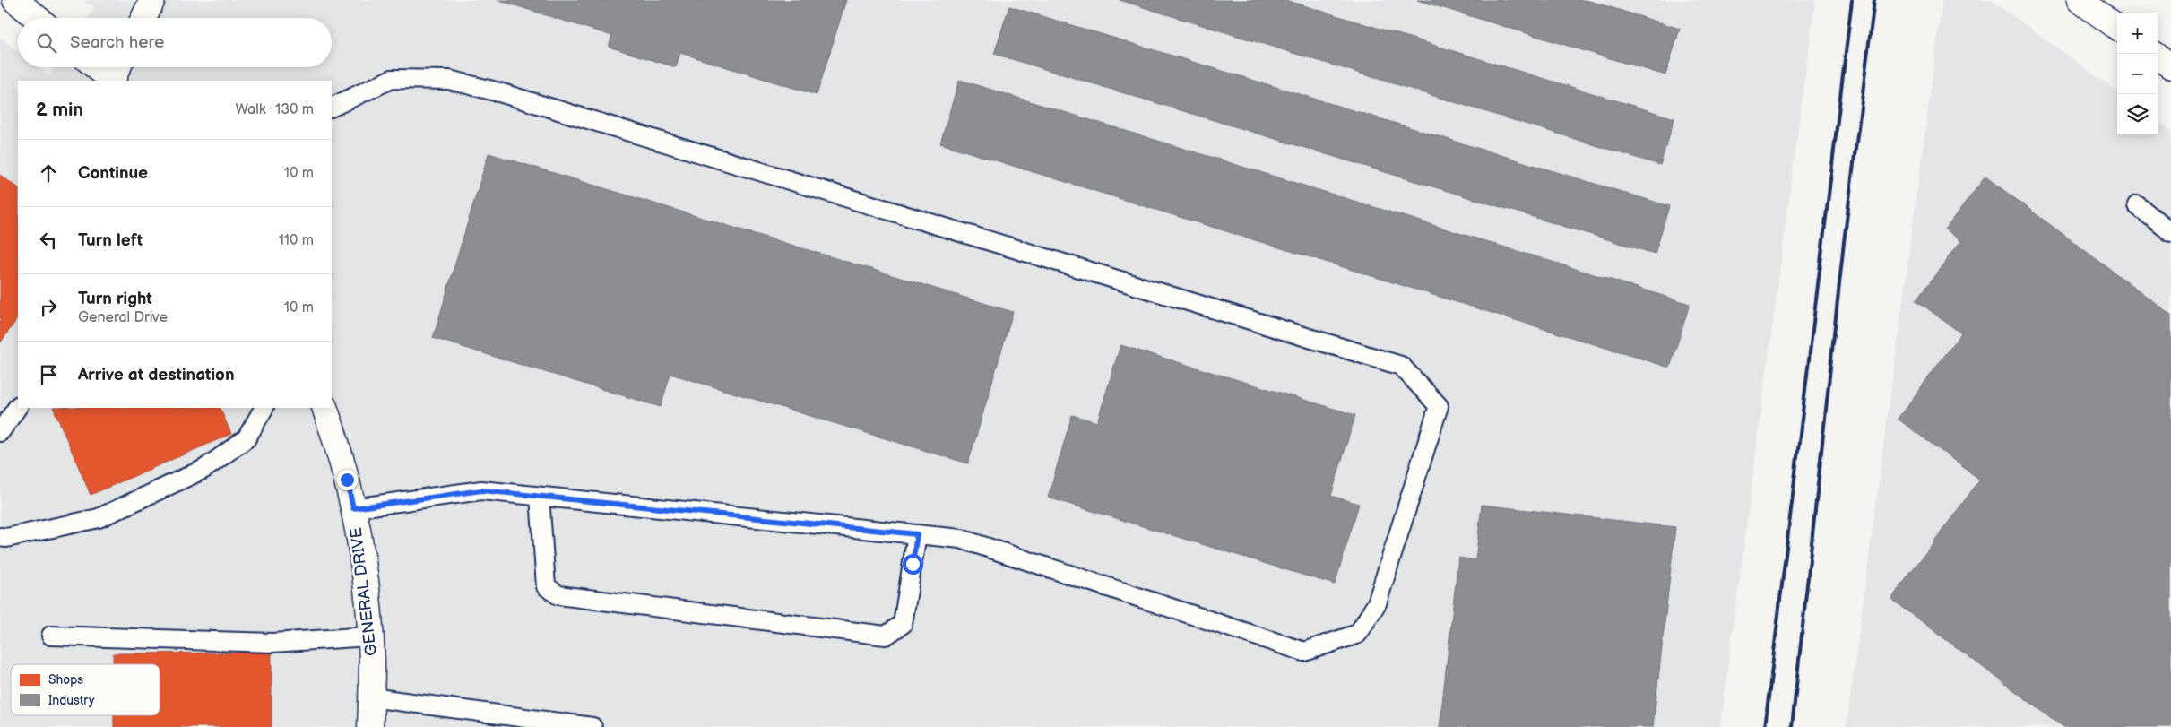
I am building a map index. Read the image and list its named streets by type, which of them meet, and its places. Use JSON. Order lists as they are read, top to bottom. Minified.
{"streets":{"street":["GENERAL DRIVE"]},"legend":["Shops","Industry"],"page":{"map_buttons":["+","−"],"search":"Search here","heading":["2 min","Walk · 130 m"],"list":[["Continue","10 m"],["Turn left","110 m"],["Turn right","General Drive","10 m"],"Arrive at destination"]}}
